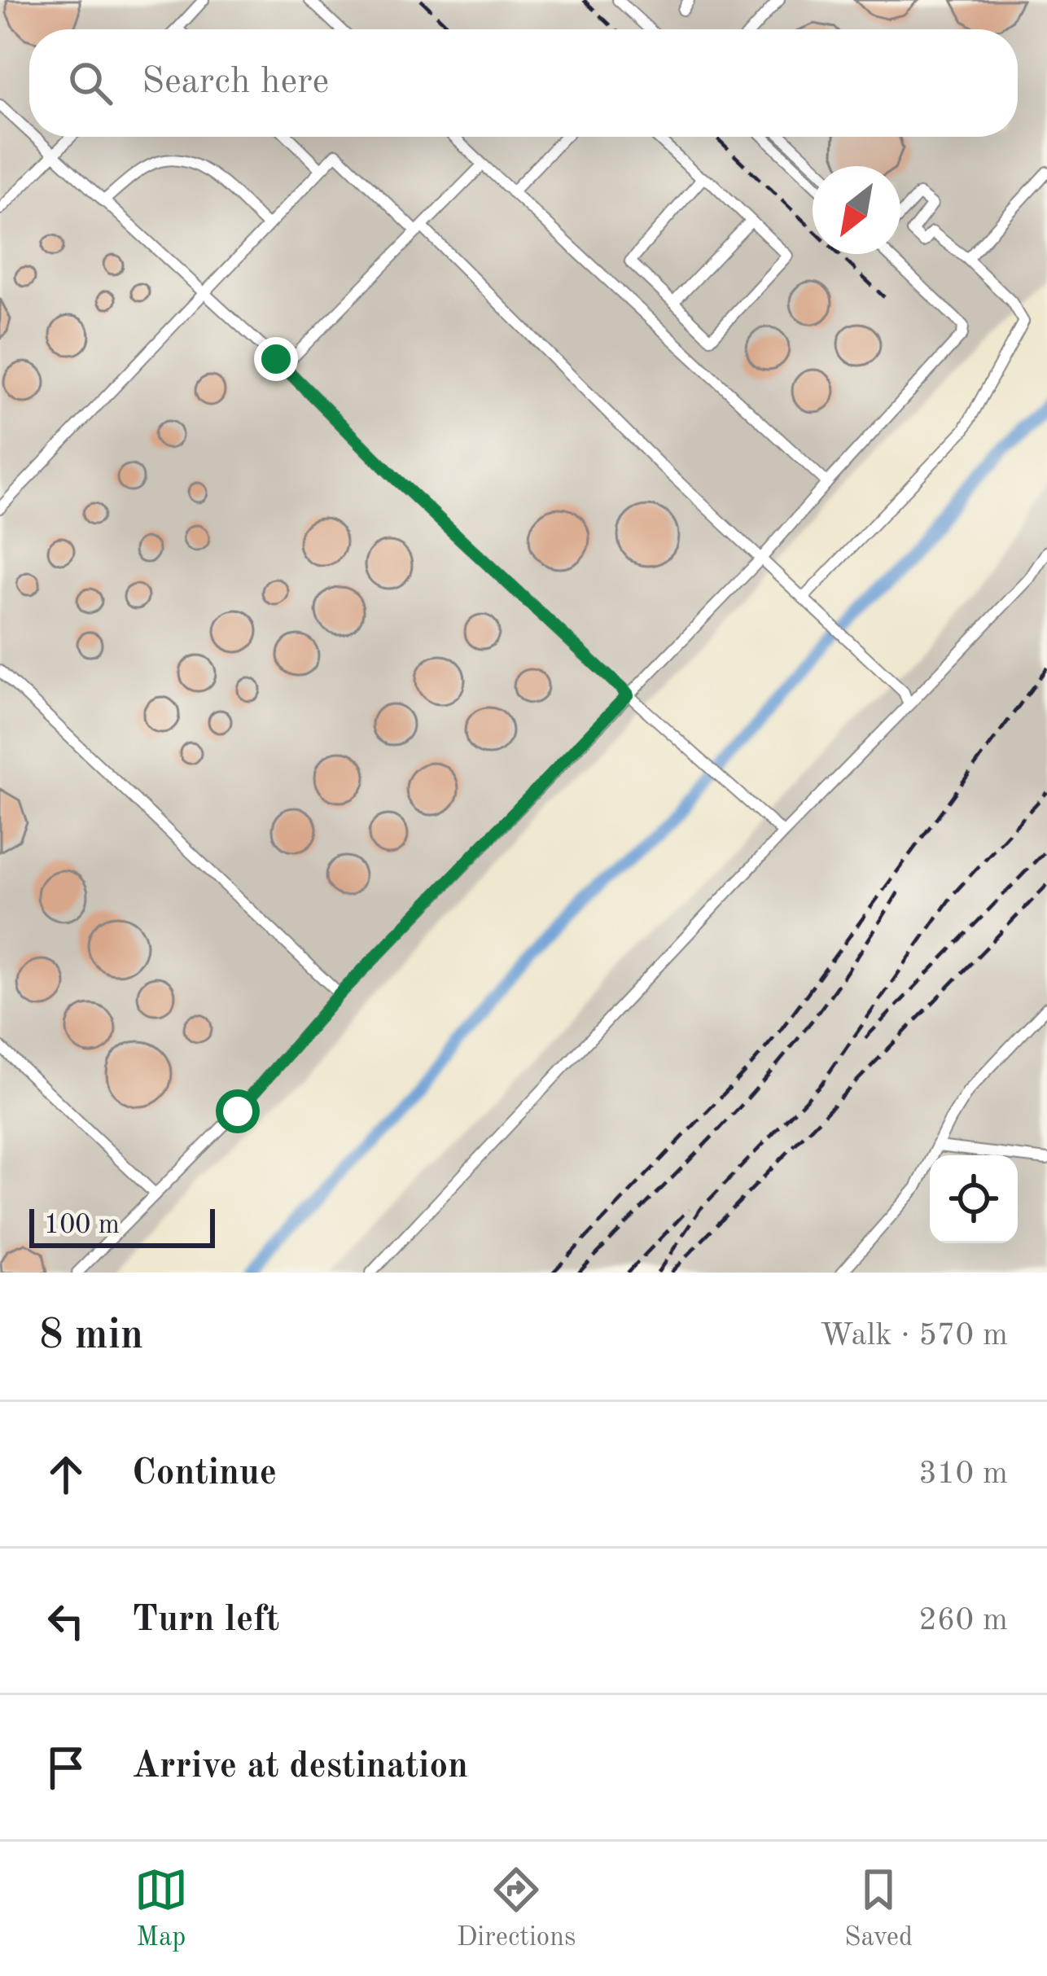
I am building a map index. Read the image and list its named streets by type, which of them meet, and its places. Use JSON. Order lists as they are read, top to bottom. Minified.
{"scale_bar":"100 m","north":"bottom left","page":{"search":"Search here","scale":"100 m","heading":["8 min","Walk · 570 m"],"list":[["Continue","310 m"],["Turn left","260 m"],"Arrive at destination"],"nav":["Map","Directions","Saved"]}}
